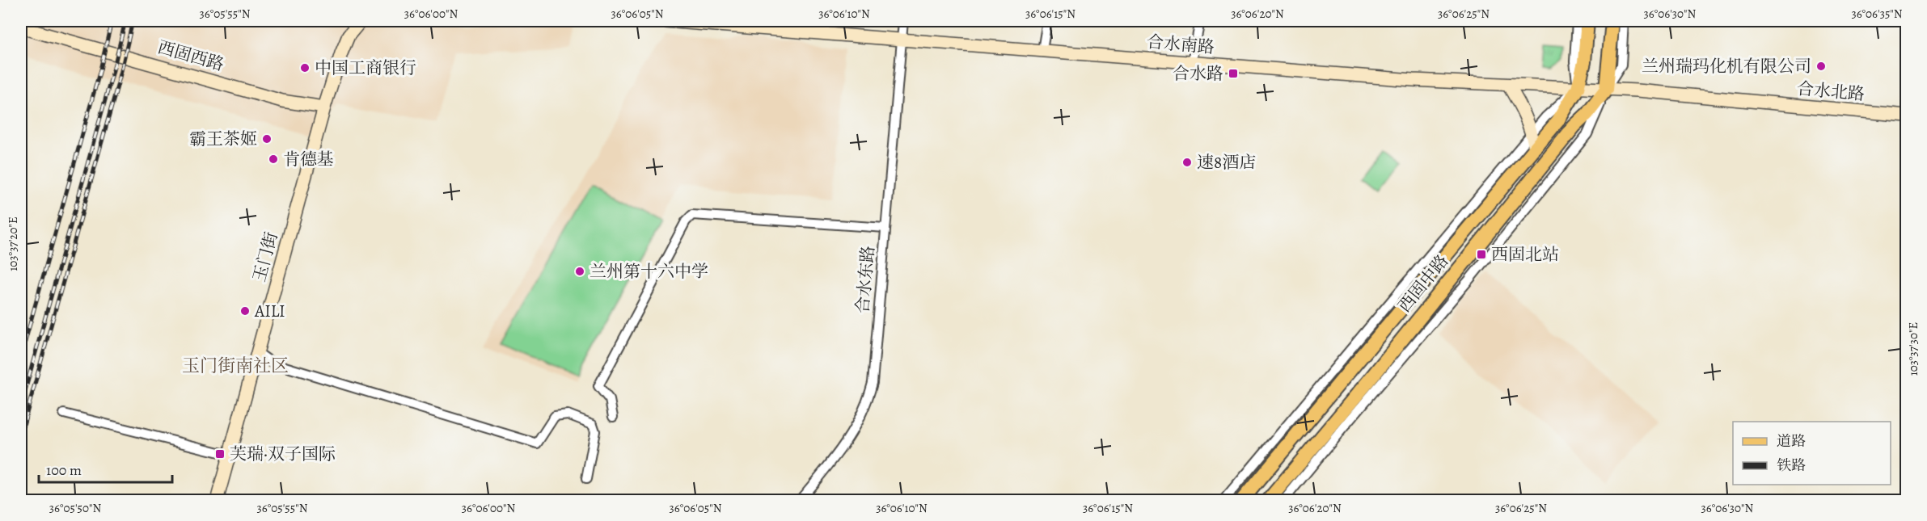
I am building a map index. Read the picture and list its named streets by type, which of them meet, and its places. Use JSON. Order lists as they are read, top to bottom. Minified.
{"streets":{"main road":["合水南路","西固西路","合水北路","玉门街","西固中路"],"street":["合水东路"]},"crossings":[["合水南路","合水北路"],["合水南路","合水东路"],["合水南路","西固中路"],["西固西路","玉门街"],["合水北路","西固中路"]],"districts":["玉门街南社区"],"places":{"other":["兰州瑞玛化机有限公司","中国工商银行","霸王茶姬","肯德基","速8酒店","兰州第十六中学","AILI"],"transit":["合水路","西固北站","芙瑞·双子国际"]},"legend":["道路","铁路"],"scale_bar":"100 m","coordinates":["36°05'55\"N","36°06'00\"N","36°06'05\"N","36°06'10\"N","36°06'15\"N","36°06'20\"N","36°06'25\"N","36°06'30\"N","36°06'35\"N","103°37'20\"E","103°37'30\"E","36°05'50\"N"]}
